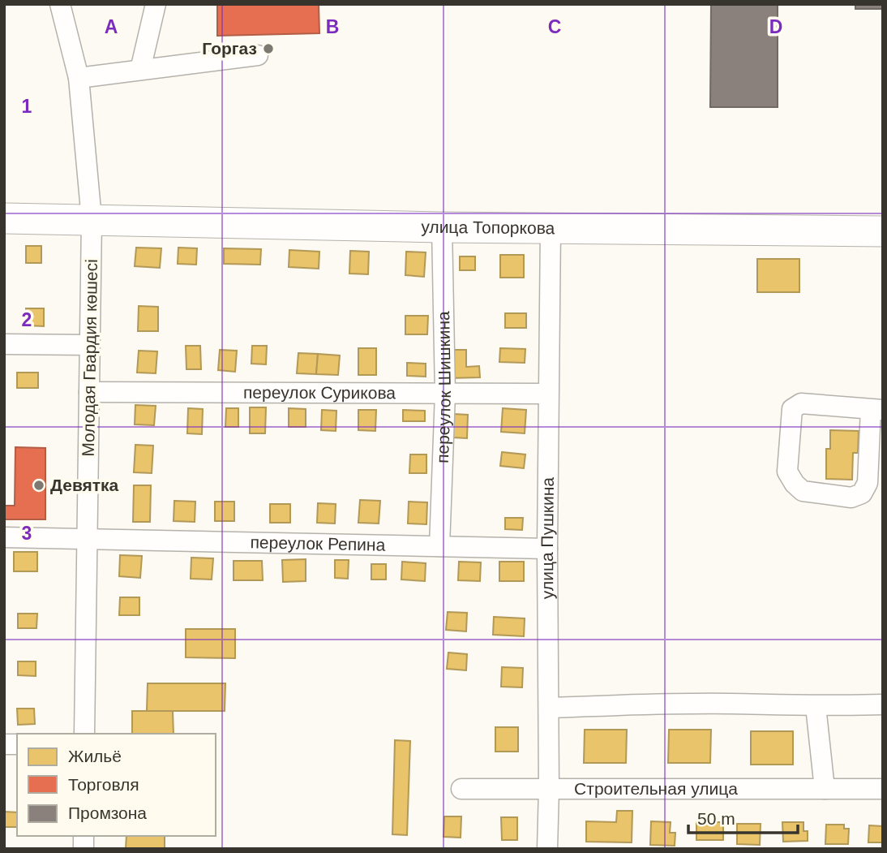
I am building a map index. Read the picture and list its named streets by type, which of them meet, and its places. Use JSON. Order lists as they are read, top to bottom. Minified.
{"streets":{"highway":["улица Топоркова"],"street":["Молодая Гвардия көшесі","переулок Шишкина","переулок Сурикова","улица Пушкина","переулок Репина","Строительная улица"]},"crossings":[["улица Топоркова","Молодая Гвардия көшесі"],["улица Топоркова","переулок Шишкина"],["улица Топоркова","улица Пушкина"],["Молодая Гвардия көшесі","переулок Сурикова"],["Молодая Гвардия көшесі","переулок Репина"],["переулок Шишкина","переулок Сурикова"],["переулок Шишкина","переулок Репина"],["переулок Сурикова","улица Пушкина"],["улица Пушкина","переулок Репина"],["улица Пушкина","Строительная улица"]],"places":["Горгаз","Девятка"],"legend":["Жильё","Торговля","Промзона"],"scale_bar":"50 m","grid":{"columns":["A","B","C","D"],"rows":["1","2","3"]}}
